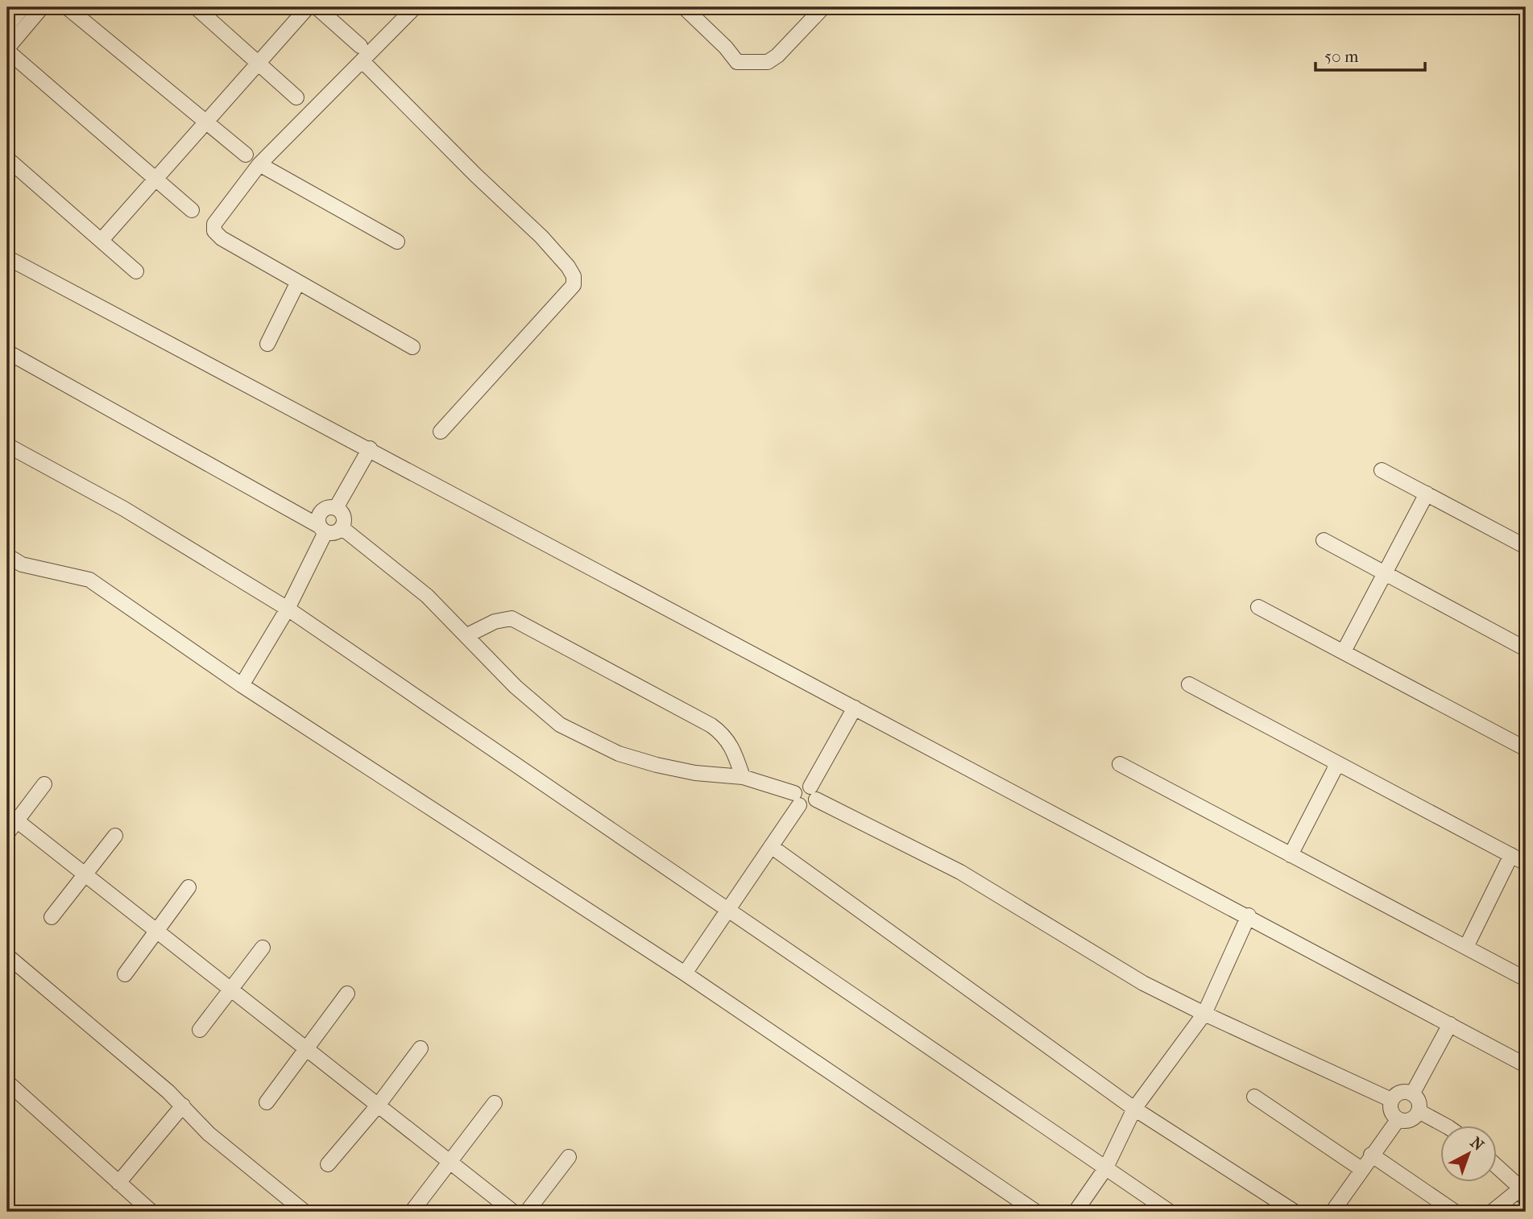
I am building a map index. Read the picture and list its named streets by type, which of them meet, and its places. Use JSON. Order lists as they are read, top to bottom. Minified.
{"scale_bar":"50 m","north":"top right"}
